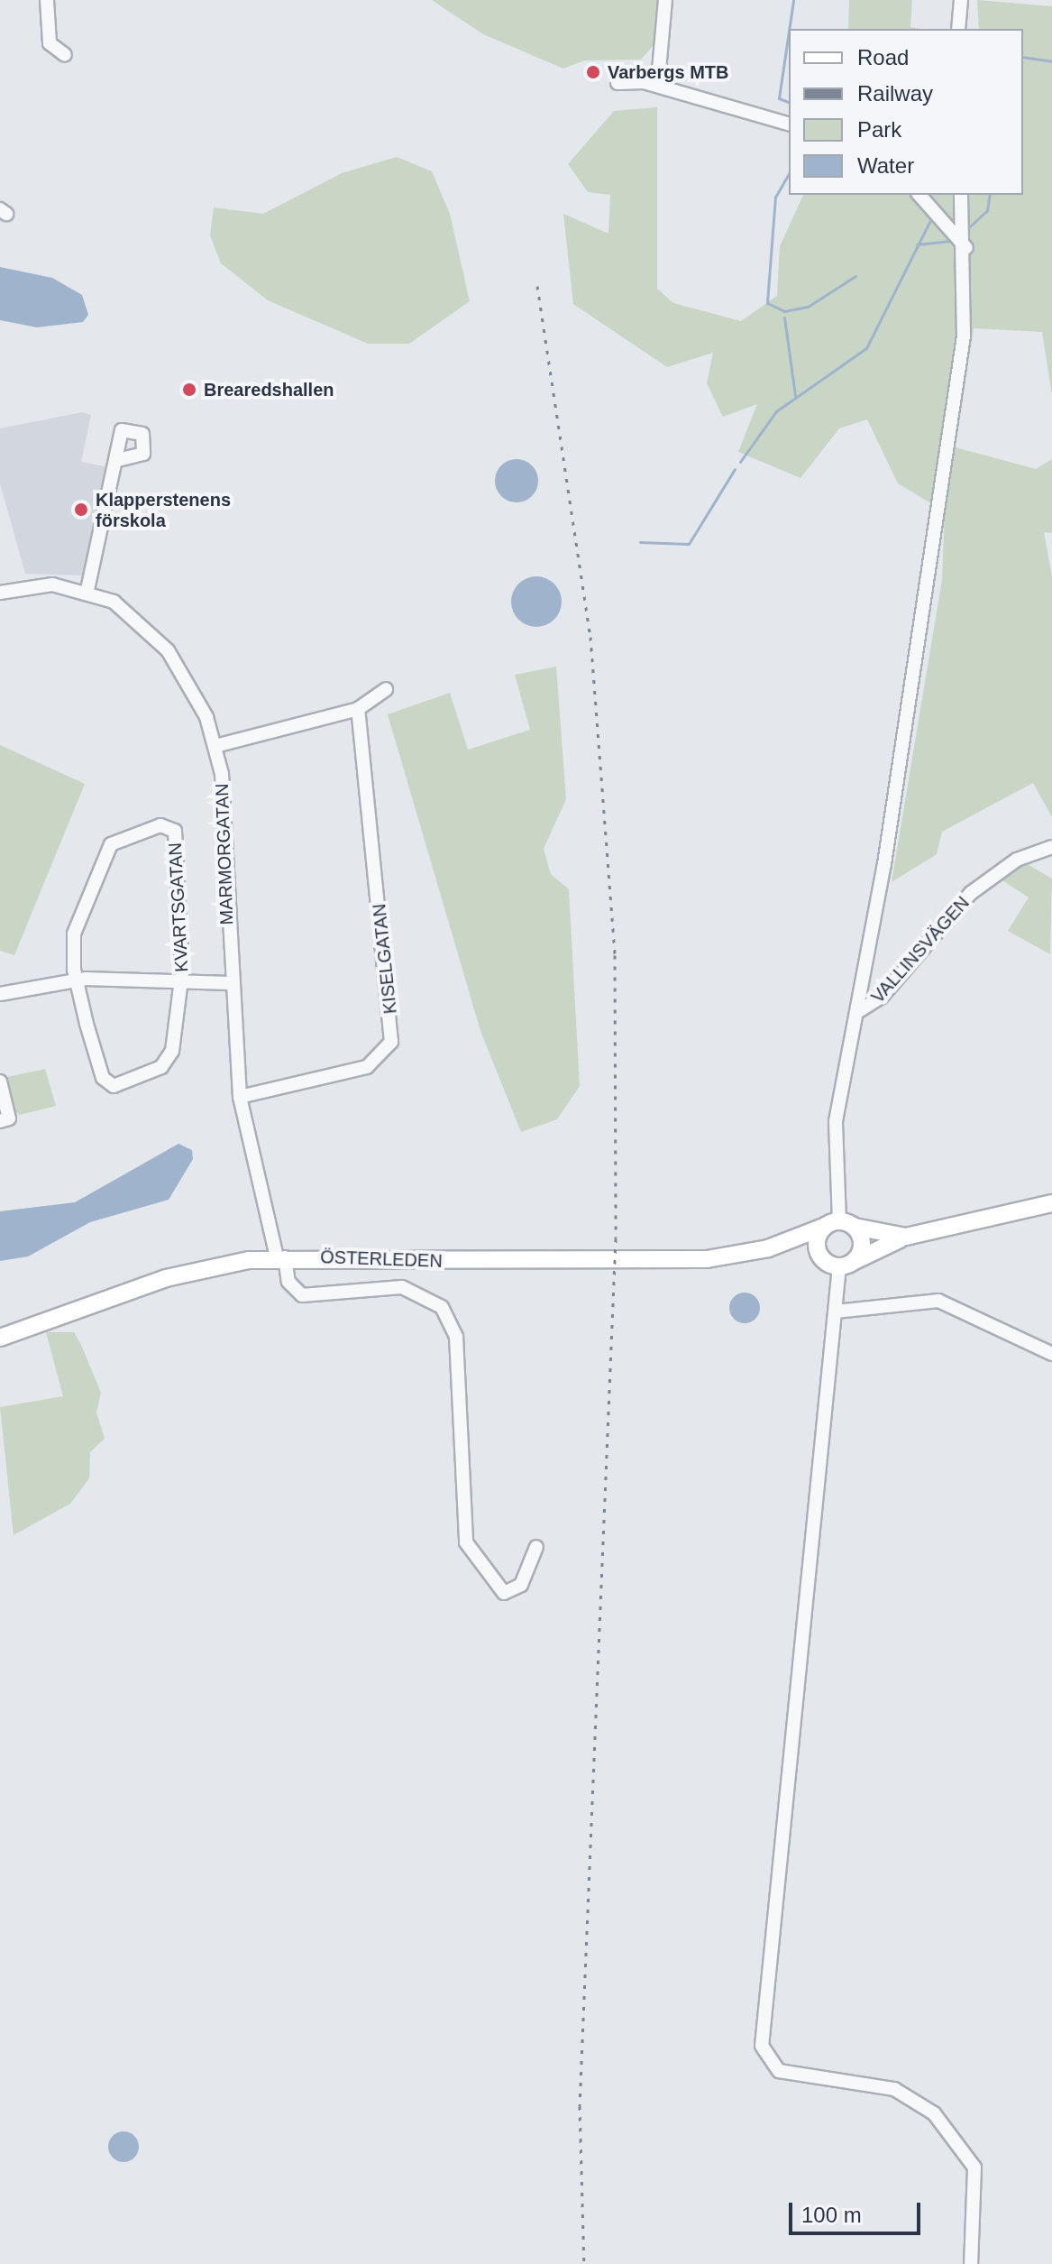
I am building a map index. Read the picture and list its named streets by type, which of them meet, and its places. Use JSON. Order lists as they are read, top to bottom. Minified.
{"streets":{"main road":["ÖSTERLEDEN"],"street":["MARMORGATAN","KVARTSGATAN","VALLINSVÄGEN","KISELGATAN"]},"crossings":[["MARMORGATAN","KISELGATAN"],["MARMORGATAN","ÖSTERLEDEN"],["VALLINSVÄGEN","ÖSTERLEDEN"]],"places":["Varbergs MTB","Brearedshallen","Klapperstenens förskola"],"legend":["Road","Railway","Park","Water"],"scale_bar":"100 m"}
